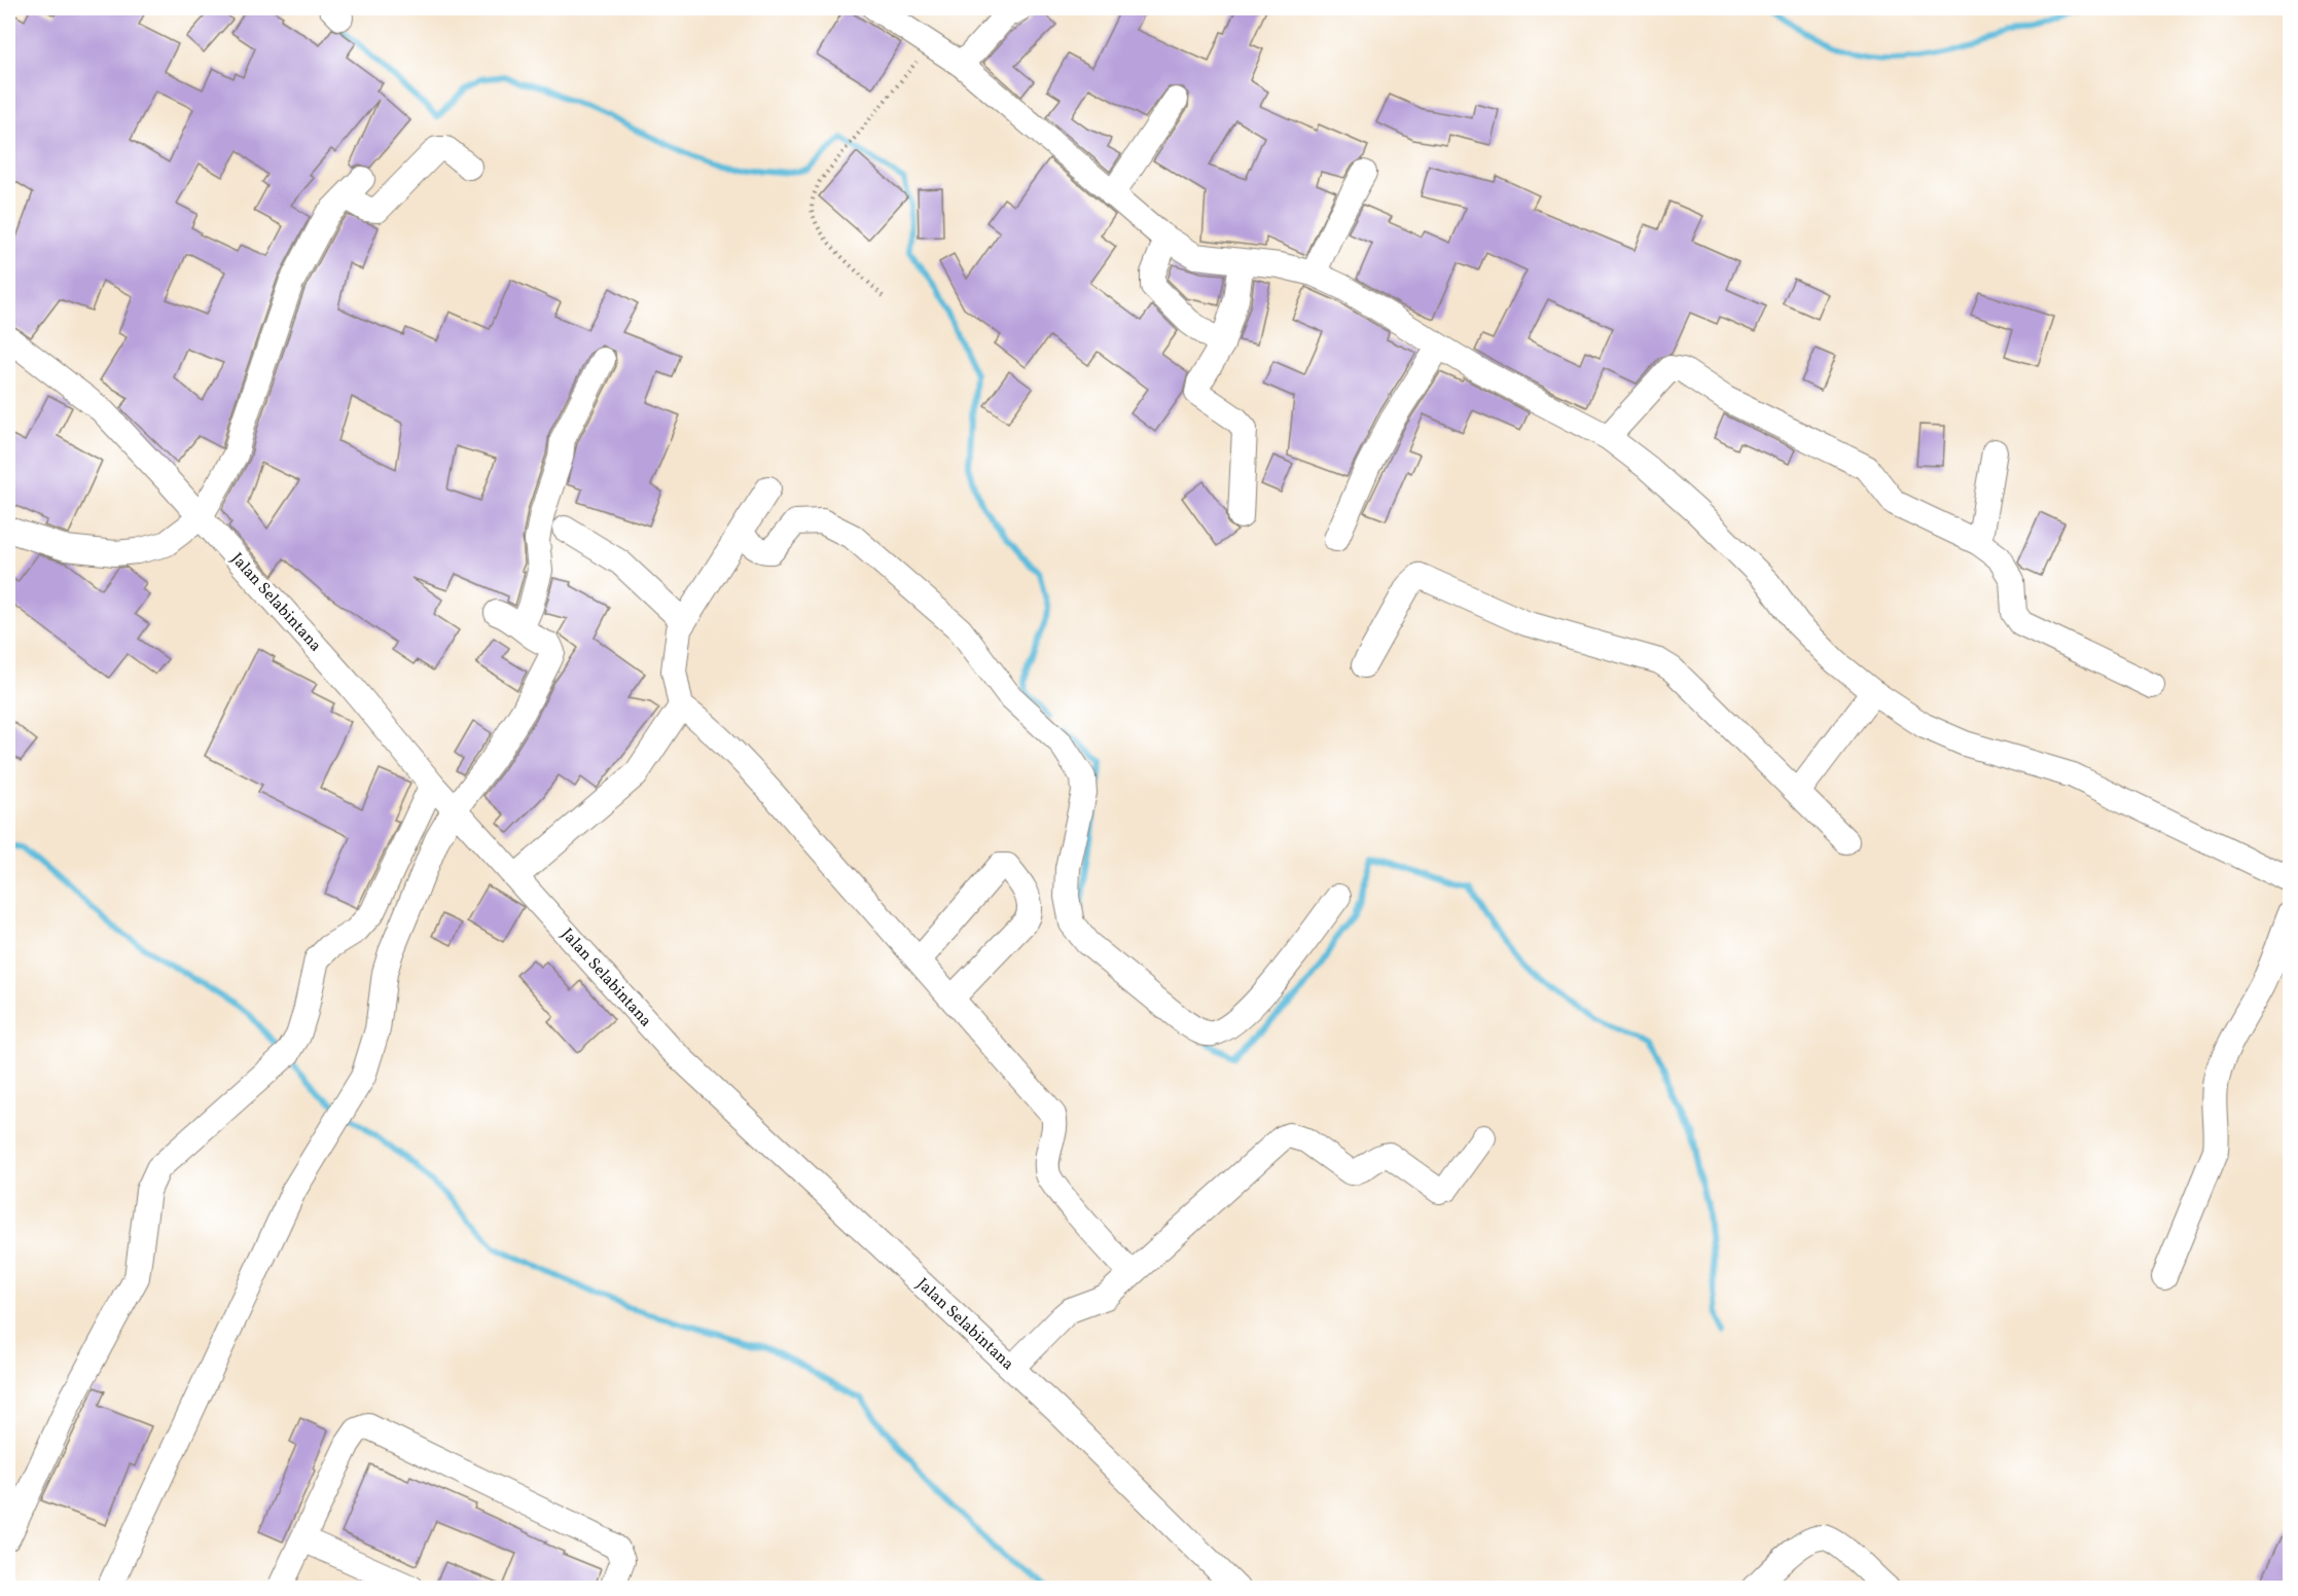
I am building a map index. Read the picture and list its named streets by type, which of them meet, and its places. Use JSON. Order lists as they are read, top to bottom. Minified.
{"streets":{"street":["Jalan Selabintana"]}}
